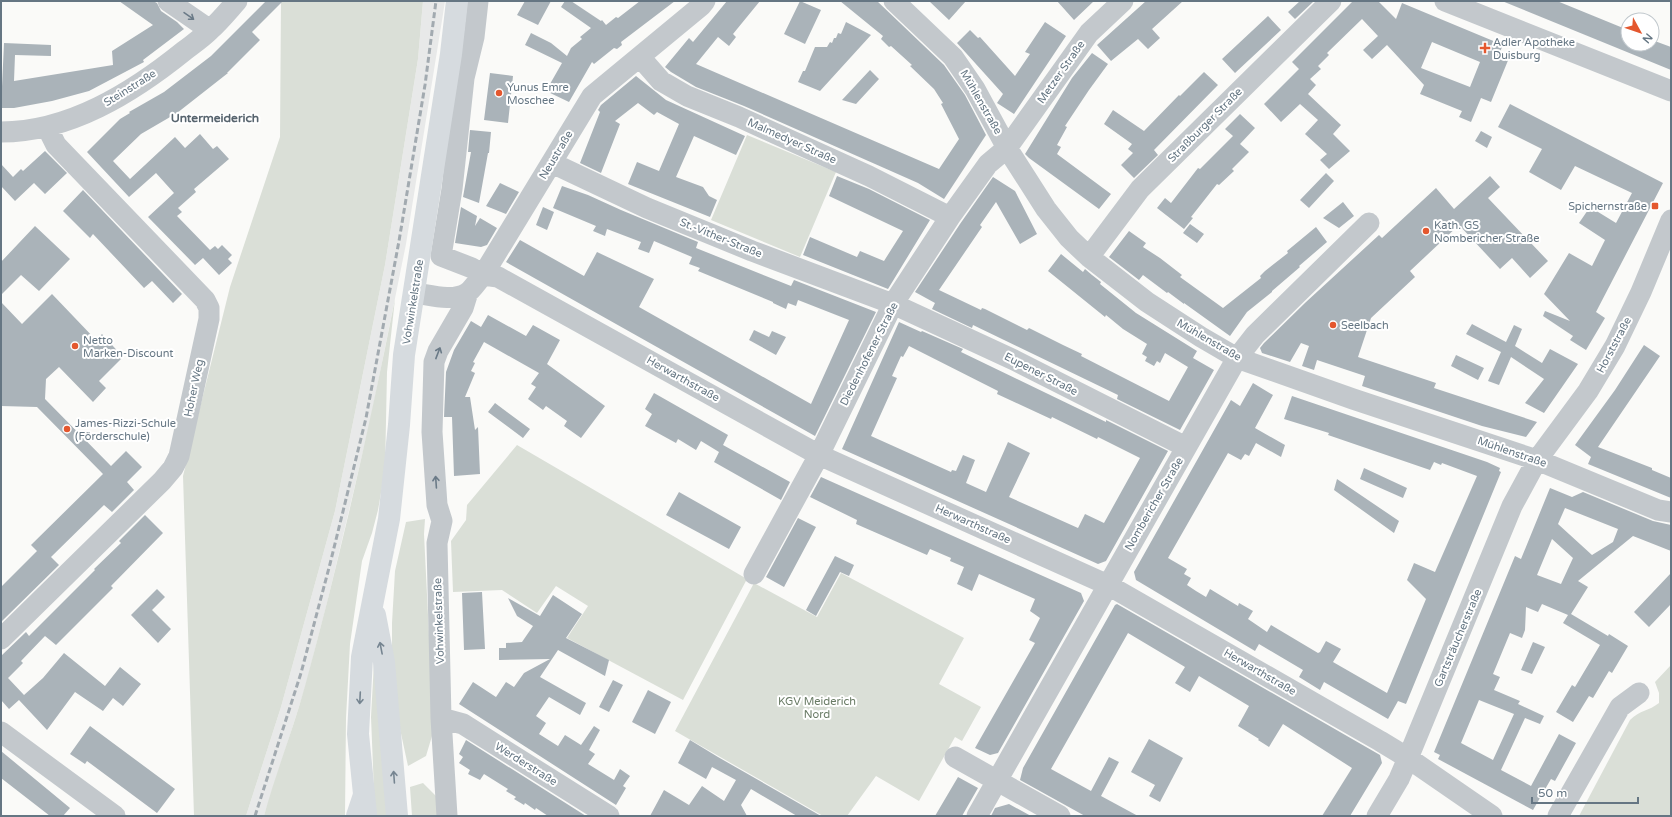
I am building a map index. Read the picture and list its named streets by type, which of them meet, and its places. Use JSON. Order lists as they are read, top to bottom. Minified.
{"streets":{"main road":["Vohwinkelstraße"],"street":["Metzer Straße","Steinstraße","Mühlenstraße","Straßburger Straße","Malmedyer Straße","Neustraße","St.-Vither-Straße","Horststraße","Diedenhofener Straße","Eupener Straße","Herwarthstraße","Hoher Weg","Nombericher Straße","Gartsträucherstraße","Werderstraße"]},"crossings":[["Metzer Straße","Mühlenstraße"],["Metzer Straße","Diedenhofener Straße"],["Steinstraße","Hoher Weg"],["Mühlenstraße","Straßburger Straße"],["Mühlenstraße","Horststraße"],["Mühlenstraße","Diedenhofener Straße"],["Mühlenstraße","Nombericher Straße"],["Mühlenstraße","Gartsträucherstraße"],["Malmedyer Straße","Neustraße"],["Malmedyer Straße","Diedenhofener Straße"],["Neustraße","St.-Vither-Straße"],["Neustraße","Vohwinkelstraße"],["Neustraße","Herwarthstraße"],["St.-Vither-Straße","Diedenhofener Straße"],["St.-Vither-Straße","Eupener Straße"],["Vohwinkelstraße","Werderstraße"],["Horststraße","Gartsträucherstraße"],["Diedenhofener Straße","Eupener Straße"],["Diedenhofener Straße","Herwarthstraße"],["Eupener Straße","Nombericher Straße"],["Herwarthstraße","Nombericher Straße"],["Herwarthstraße","Gartsträucherstraße"]],"districts":["Untermeiderich"],"parks":["KGV Meiderich Nord"],"places":{"health":["Adler Apotheke Duisburg"],"other":["Yunus Emre Moschee","Kath. GS Nombericher Straße","Seelbach","Netto Marken-Discount","James-Rizzi-Schule (Förderschule)"],"transit":["Spichernstraße"]},"scale_bar":"50 m","north":"bottom right"}
